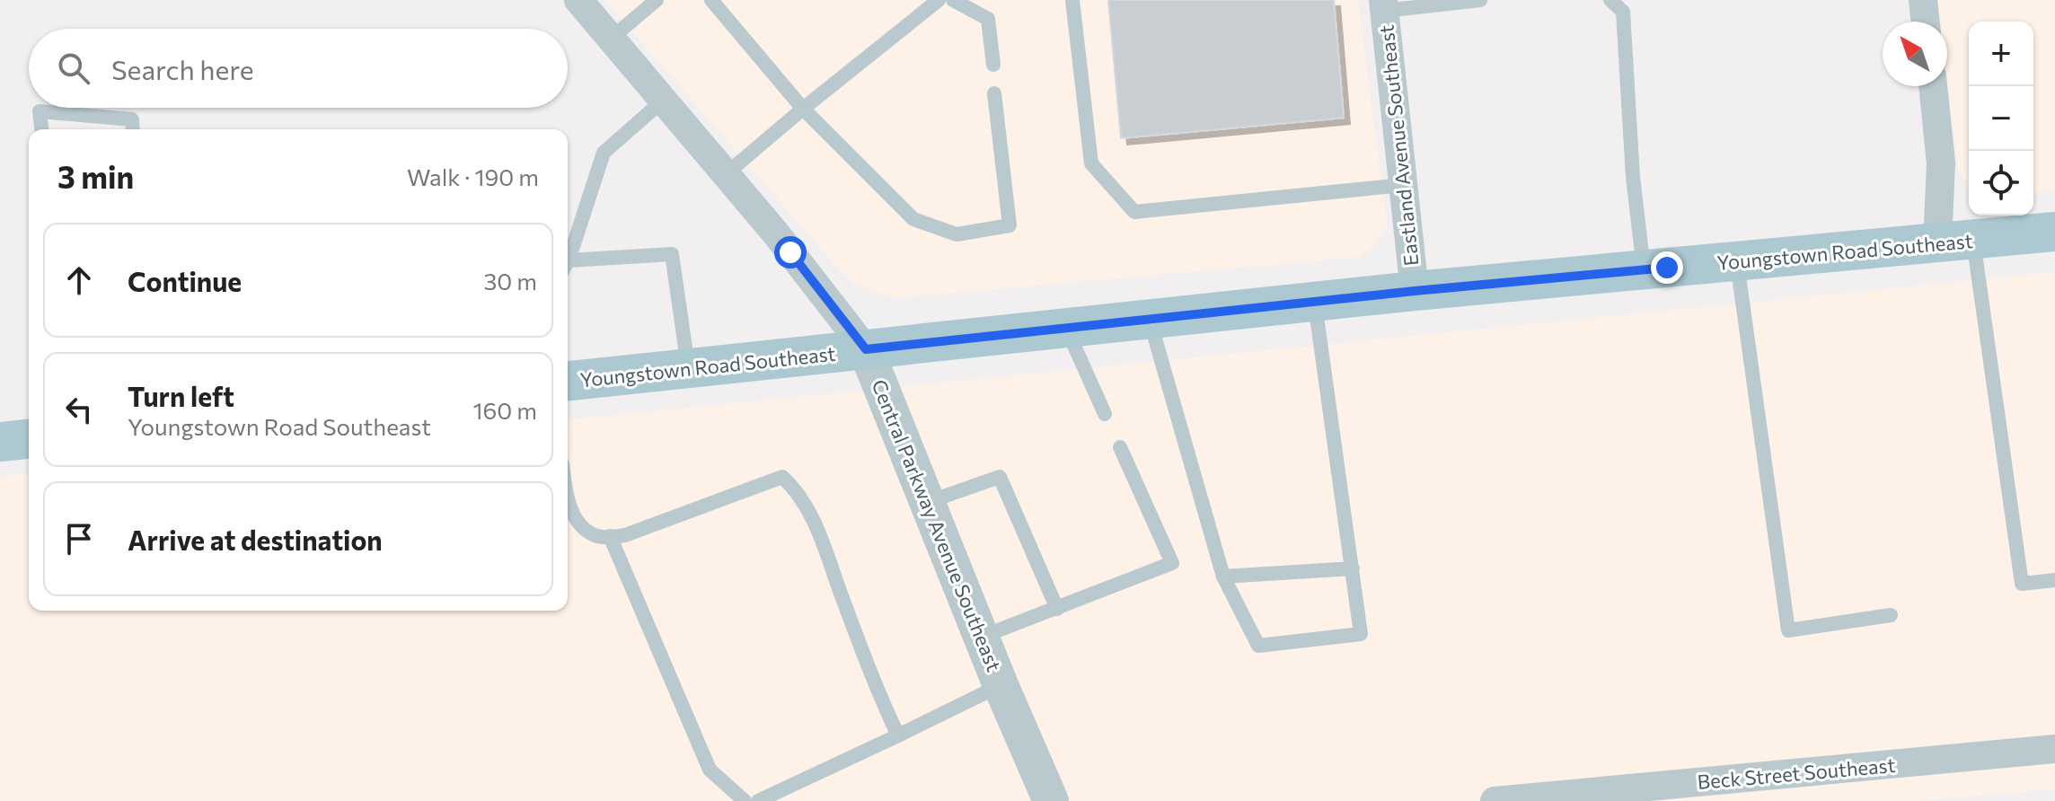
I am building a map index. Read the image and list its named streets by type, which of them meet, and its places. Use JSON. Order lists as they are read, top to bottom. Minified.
{"streets":{"main road":["Youngstown Road Southeast"],"street":["Eastland Avenue Southeast","Central Parkway Avenue Southeast","Beck Street Southeast"]},"crossings":[["Eastland Avenue Southeast","Youngstown Road Southeast"],["Youngstown Road Southeast","Central Parkway Avenue Southeast"]],"north":"top left","page":{"map_buttons":["+","−"],"search":"Search here","heading":["3 min","Walk · 190 m"],"list":[["Continue","30 m"],["Turn left","Youngstown Road Southeast","160 m"],"Arrive at destination"]}}
